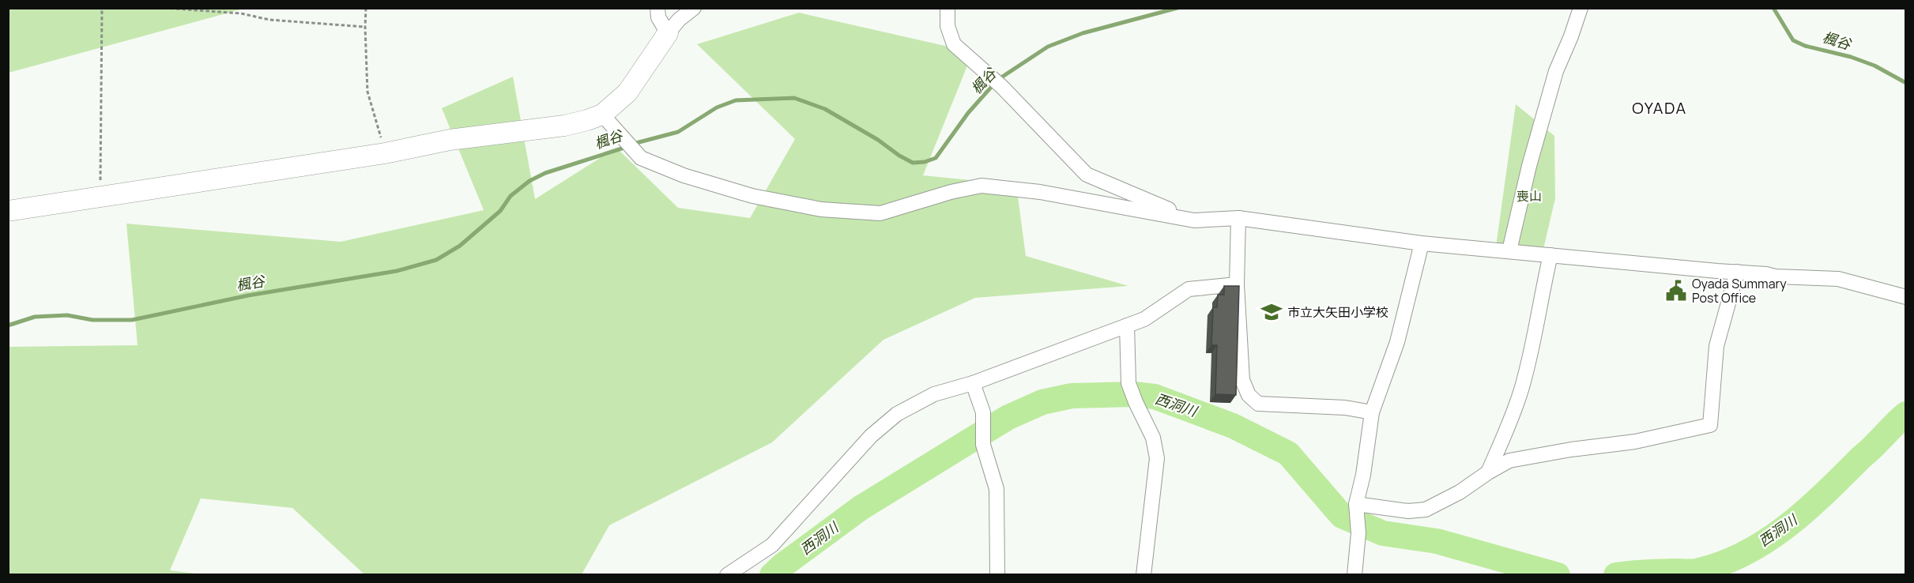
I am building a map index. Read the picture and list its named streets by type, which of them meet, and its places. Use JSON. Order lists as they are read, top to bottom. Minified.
{"districts":["OYADA"],"water":["楓谷","西洞川"],"parks":["喪山"],"places":{"public building":["Oyada Summary Post Office"],"school or university":["市立大矢田小学校"]}}
